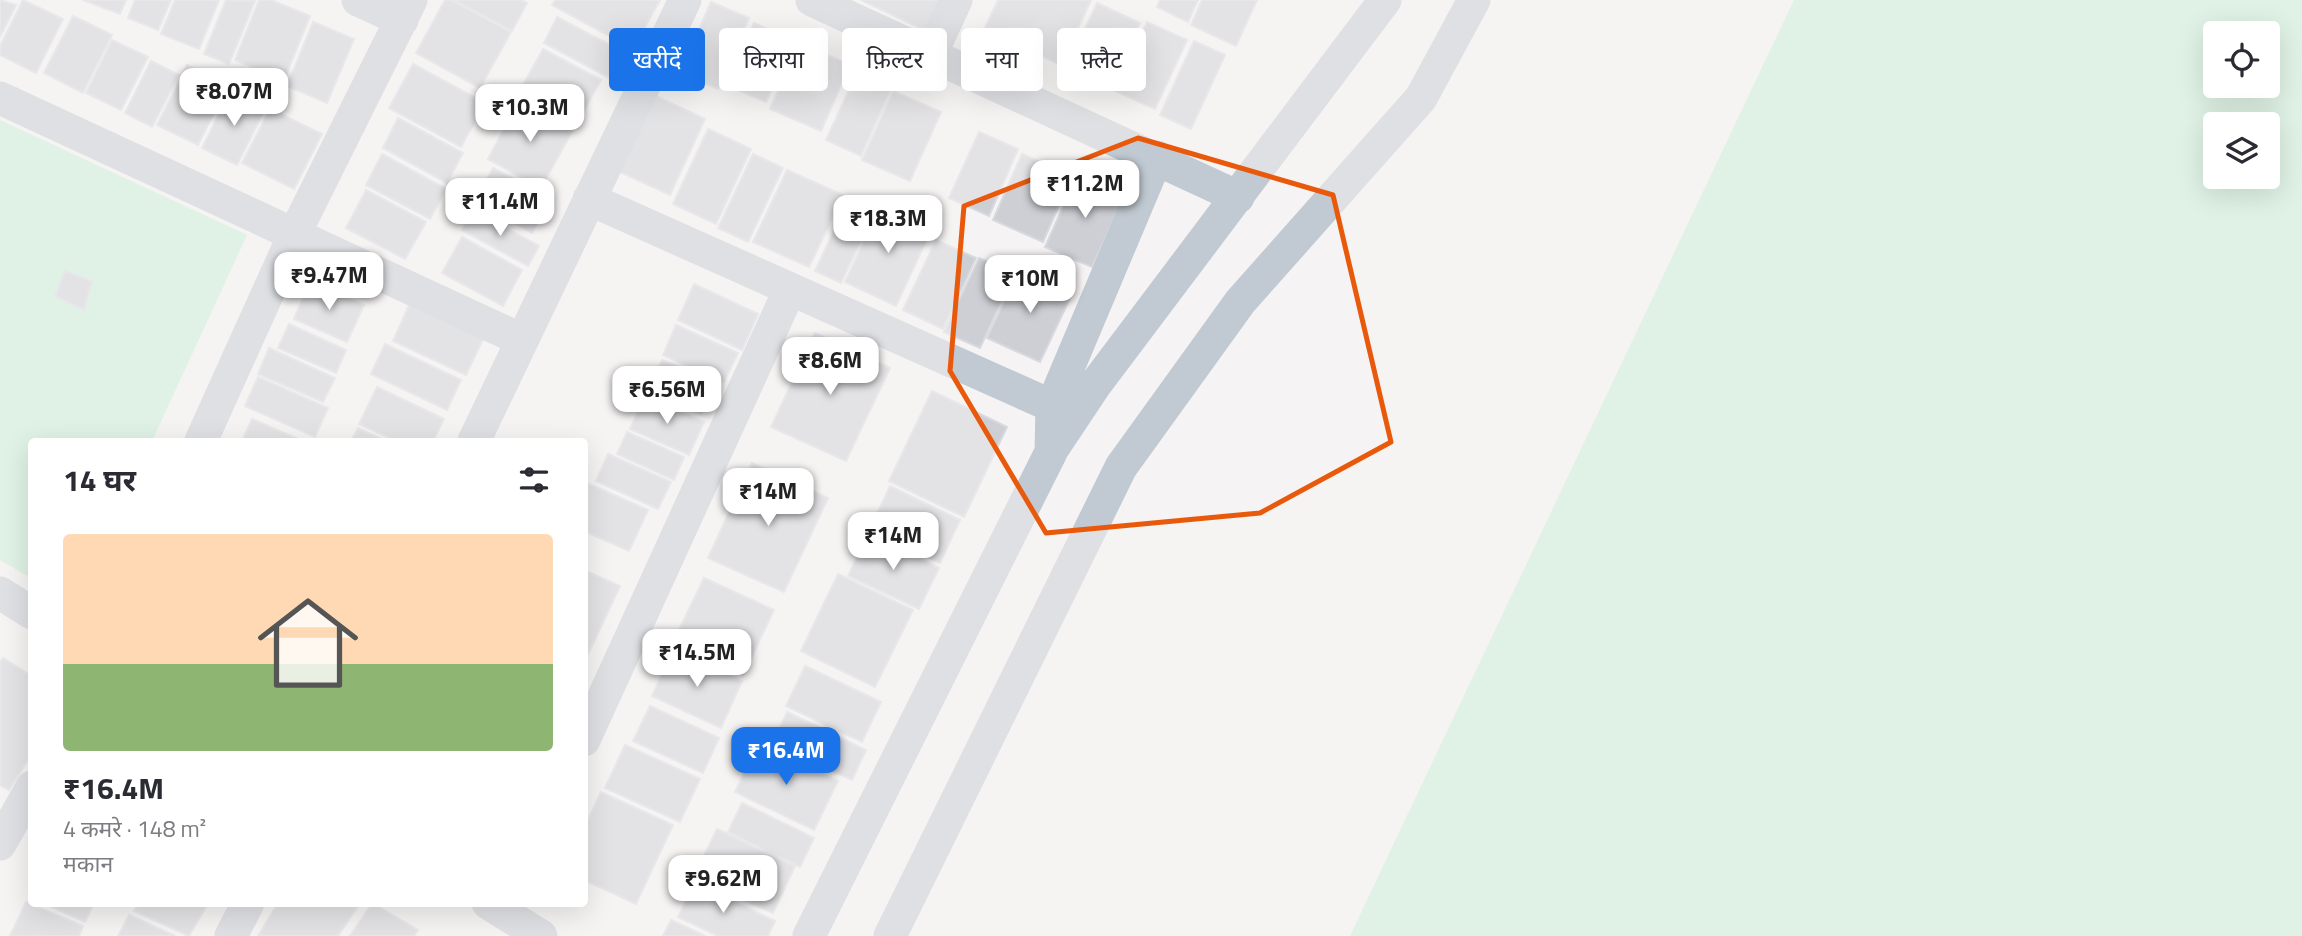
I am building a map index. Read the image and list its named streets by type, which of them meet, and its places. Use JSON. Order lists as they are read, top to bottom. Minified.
{"page":{"chip":["खरीदें","किराया","फ़िल्टर","नया","फ़्लैट"],"price":["₹8.07M","₹10.3M","₹11.2M","₹11.4M","₹18.3M","₹9.47M","₹10M","₹8.6M","₹6.56M","₹14M","₹14M","₹14.5M","₹16.4M","₹9.62M"],"heading":"14 घर","list":[{"name":"₹16.4M","note":"4 कमरे · 148 m² · मकान"}]}}
